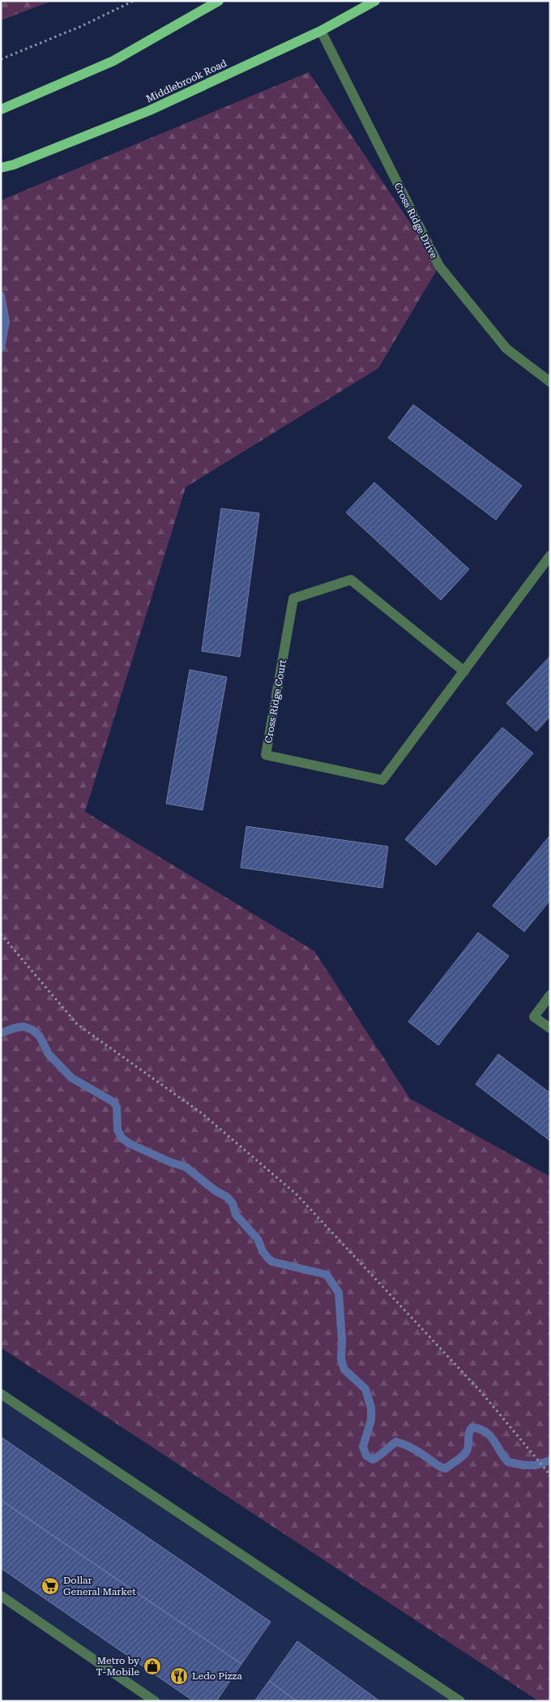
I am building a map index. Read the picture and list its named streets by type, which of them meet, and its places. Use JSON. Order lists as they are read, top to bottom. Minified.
{"streets":{"main road":["Middlebrook Road"],"street":["Cross Ridge Drive","Cross Ridge Court"]},"crossings":[["Middlebrook Road","Cross Ridge Drive"]],"places":{"supermarket":["Dollar General Market"],"shop":["Metro by T-Mobile"],"restaurant":["Ledo Pizza"]}}
